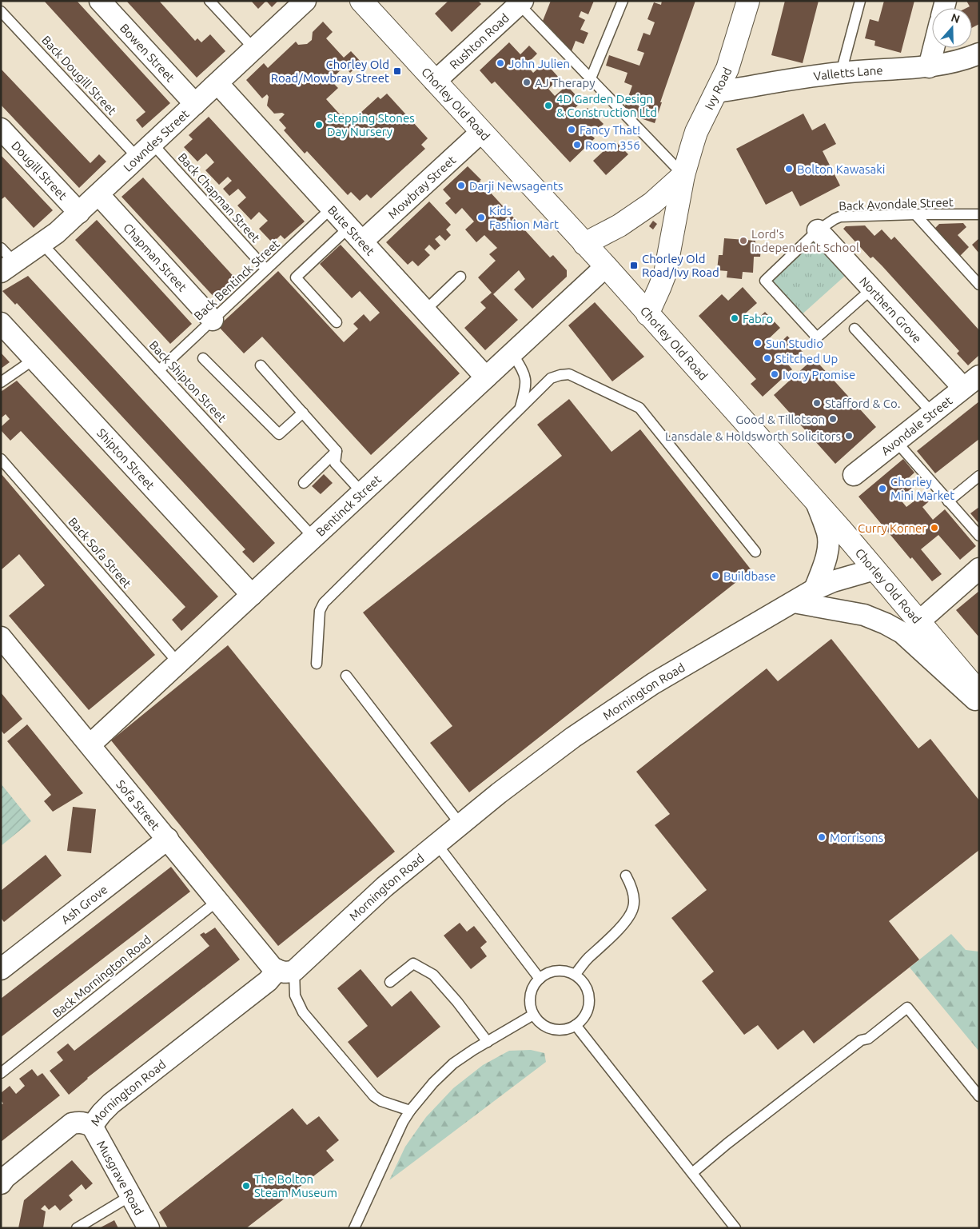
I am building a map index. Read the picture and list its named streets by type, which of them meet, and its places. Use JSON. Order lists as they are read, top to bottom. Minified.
{"streets":{"main road":["Ivy Road","Chorley Old Road"],"street":["Rushton Road","Bowen Street","Valletts Lane","Lowndes Street","Dougill Street","Mowbray Street","Bute Street","Chapman Street","Northern Grove","Avondale Street","Shipton Street","Bentinck Street","Mornington Road","Sofa Street","Ash Grove","Musgrave Road"],"lane":["Back Dougill Street","Back Chapman Street","Back Avondale Street","Back Bentinck Street","Back Shipton Street","Back Sofa Street","Back Mornington Road"]},"crossings":[["Rushton Road","Chorley Old Road"],["Bowen Street","Lowndes Street"],["Valletts Lane","Ivy Road"],["Back Dougill Street","Lowndes Street"],["Back Dougill Street","Back Chapman Street"],["Ivy Road","Chorley Old Road"],["Chorley Old Road","Mowbray Street"],["Chorley Old Road","Bentinck Street"],["Chorley Old Road","Mornington Road"],["Lowndes Street","Dougill Street"],["Lowndes Street","Back Chapman Street"],["Lowndes Street","Bute Street"],["Lowndes Street","Chapman Street"],["Lowndes Street","Back Shipton Street"],["Mowbray Street","Bute Street"],["Back Chapman Street","Back Bentinck Street"],["Back Avondale Street","Northern Grove"],["Bute Street","Back Bentinck Street"],["Bute Street","Bentinck Street"],["Chapman Street","Back Bentinck Street"],["Back Bentinck Street","Back Shipton Street"],["Northern Grove","Avondale Street"],["Back Shipton Street","Bentinck Street"],["Shipton Street","Bentinck Street"],["Bentinck Street","Back Sofa Street"],["Bentinck Street","Sofa Street"],["Mornington Road","Sofa Street"],["Mornington Road","Musgrave Road"],["Sofa Street","Ash Grove"],["Sofa Street","Back Mornington Road"]],"places":{"other":["John Julien","AJ Therapy","4D Garden Design & Construction Ltd","Stepping Stones Day Nursery","Fancy That!","Room 356","Bolton Kawasaki","Darji Newsagents","Kids Fashion Mart","Lord's Independent School","Fabro","Sun Studio","Stitched Up","Ivory Promise","Stafford & Co.","Good & Tillotson","Lansdale & Holdsworth Solicitors","Chorley Mini Market","Curry Korner","Buildbase","Morrisons","The Bolton Steam Museum"],"transit":["Chorley Old Road/Mowbray Street","Chorley Old Road/Ivy Road"]},"north":"top"}
